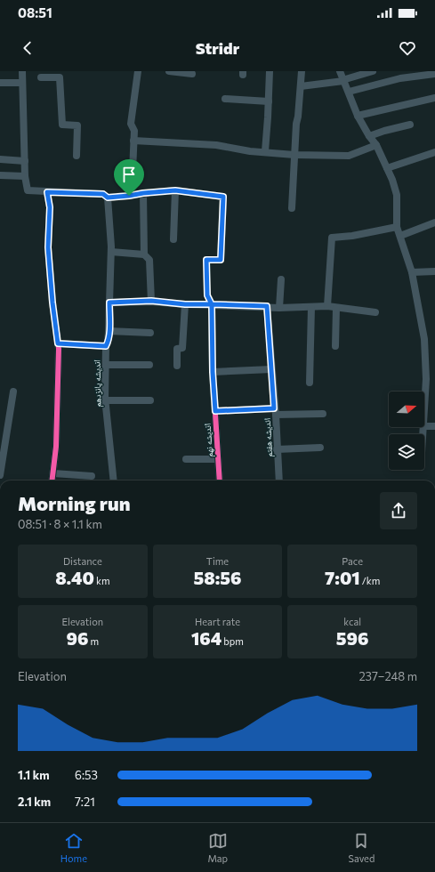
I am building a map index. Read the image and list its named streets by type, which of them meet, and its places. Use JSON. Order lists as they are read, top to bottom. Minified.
{"streets":{"street":["اندیشه پانزدهم","اندیشه هفتم","اندیشه نهم"]},"north":"right","page":{"status":"08:51","header":"Stridr","heading":["Morning run","08:51 · 8 × 1.1 km"],"stats":[["Distance","8.40 km"],["Time","58:56"],["Pace","7:01 /km"],["Elevation","96 m"],["Heart rate","164 bpm"],["kcal","596"]],"chart":["Elevation","237–248 m"],"list":[{"name":"1.1 km","note":"6:53"},{"name":"2.1 km","note":"7:21"}],"tabs":["Home","Map","Saved"]}}
